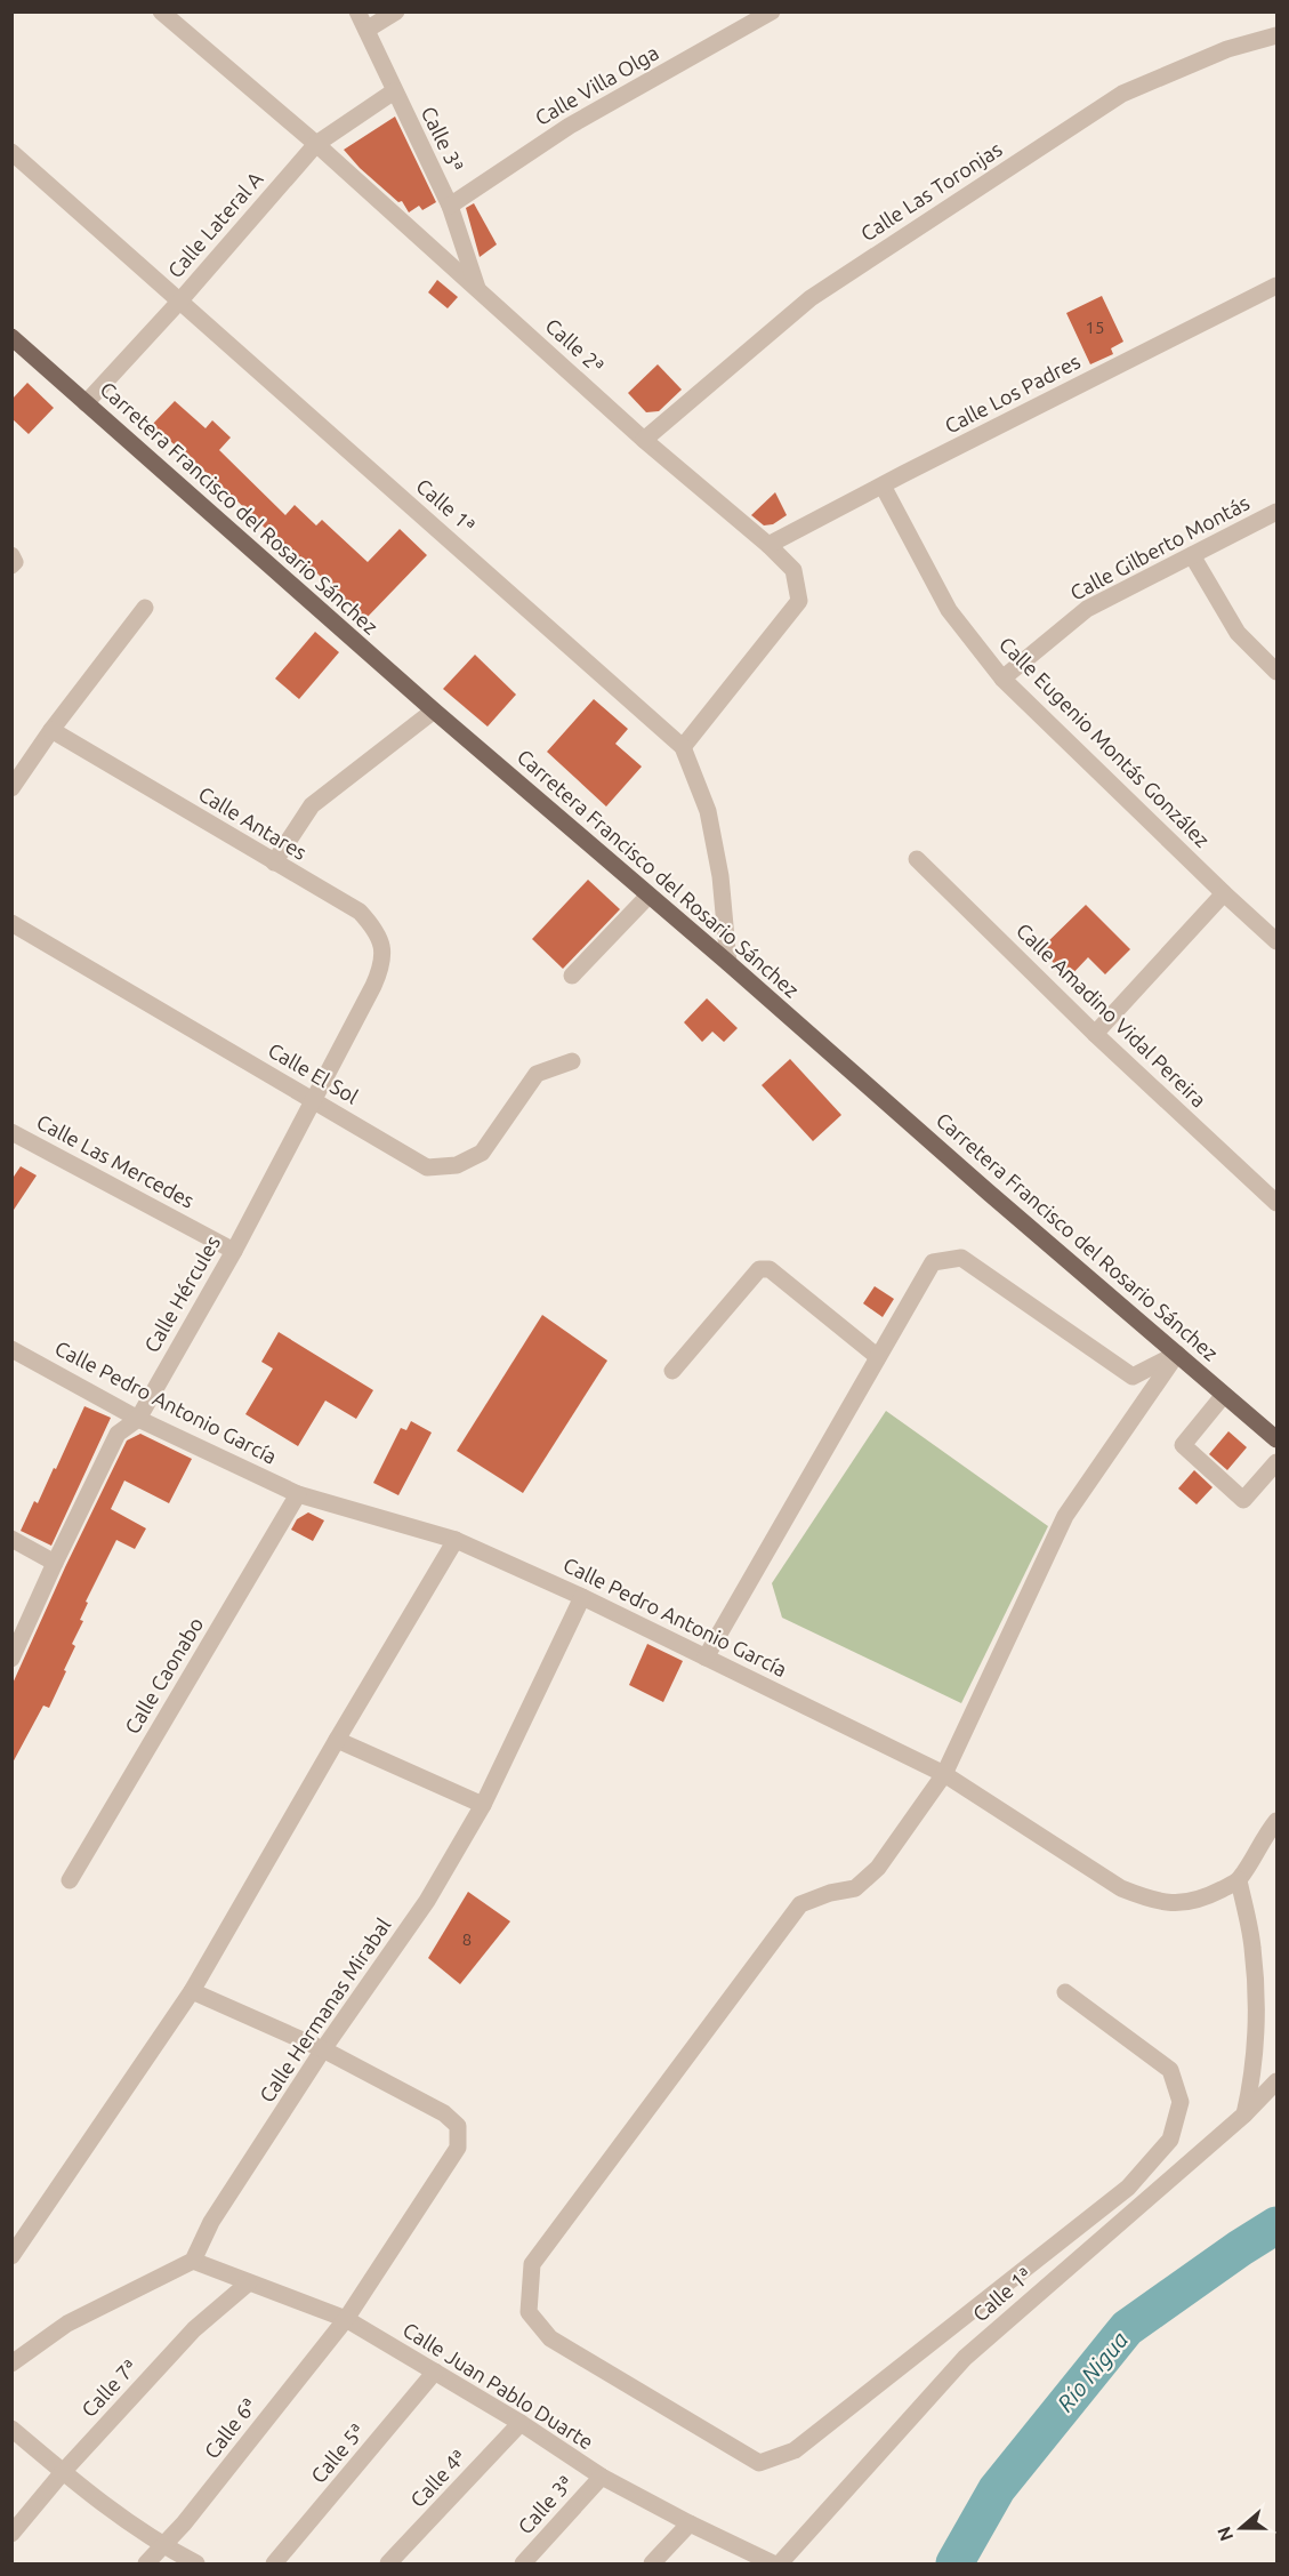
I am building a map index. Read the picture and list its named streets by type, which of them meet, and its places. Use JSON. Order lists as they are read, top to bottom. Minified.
{"streets":{"main road":["Carretera Francisco del Rosario Sánchez"],"street":["Calle Villa Olga","Calle 3ª","Calle Las Toronjas","Calle Lateral A","Calle 2ª","Calle Los Padres","Calle 1ª","Calle Gilberto Montás","Calle Eugenio Montás González","Calle Antares","Calle Amadino Vidal Pereira","Calle El Sol","Calle Las Mercedes","Calle Hércules","Calle Pedro Antonio García","Calle Caonabo","Calle Hermanas Mirabal","Calle Juan Pablo Duarte","Calle 7ª","Calle 6ª","Calle 5ª","Calle 4ª"]},"crossings":[["Calle Villa Olga","Calle 3ª"],["Calle 3ª","Calle Lateral A"],["Calle 3ª","Calle 2ª"],["Calle 3ª","Calle Juan Pablo Duarte"],["Calle Las Toronjas","Calle 2ª"],["Calle Lateral A","Calle 2ª"],["Calle Lateral A","Calle 1ª"],["Calle Lateral A","Carretera Francisco del Rosario Sánchez"],["Calle 2ª","Calle Los Padres"],["Calle 2ª","Calle 1ª"],["Calle Los Padres","Calle Eugenio Montás González"],["Calle 1ª","Carretera Francisco del Rosario Sánchez"],["Calle Gilberto Montás","Calle Eugenio Montás González"],["Calle Antares","Calle Hércules"],["Calle El Sol","Calle Hércules"],["Calle Las Mercedes","Calle Hércules"],["Calle Hércules","Calle Pedro Antonio García"],["Calle Pedro Antonio García","Calle Caonabo"],["Calle Pedro Antonio García","Calle Hermanas Mirabal"],["Calle Hermanas Mirabal","Calle Juan Pablo Duarte"],["Calle Hermanas Mirabal","Calle 6ª"],["Calle Juan Pablo Duarte","Calle 7ª"],["Calle Juan Pablo Duarte","Calle 6ª"],["Calle Juan Pablo Duarte","Calle 5ª"],["Calle Juan Pablo Duarte","Calle 4ª"]],"water":["Río Nigua"],"house_numbers":["15","8"],"north":"left"}
